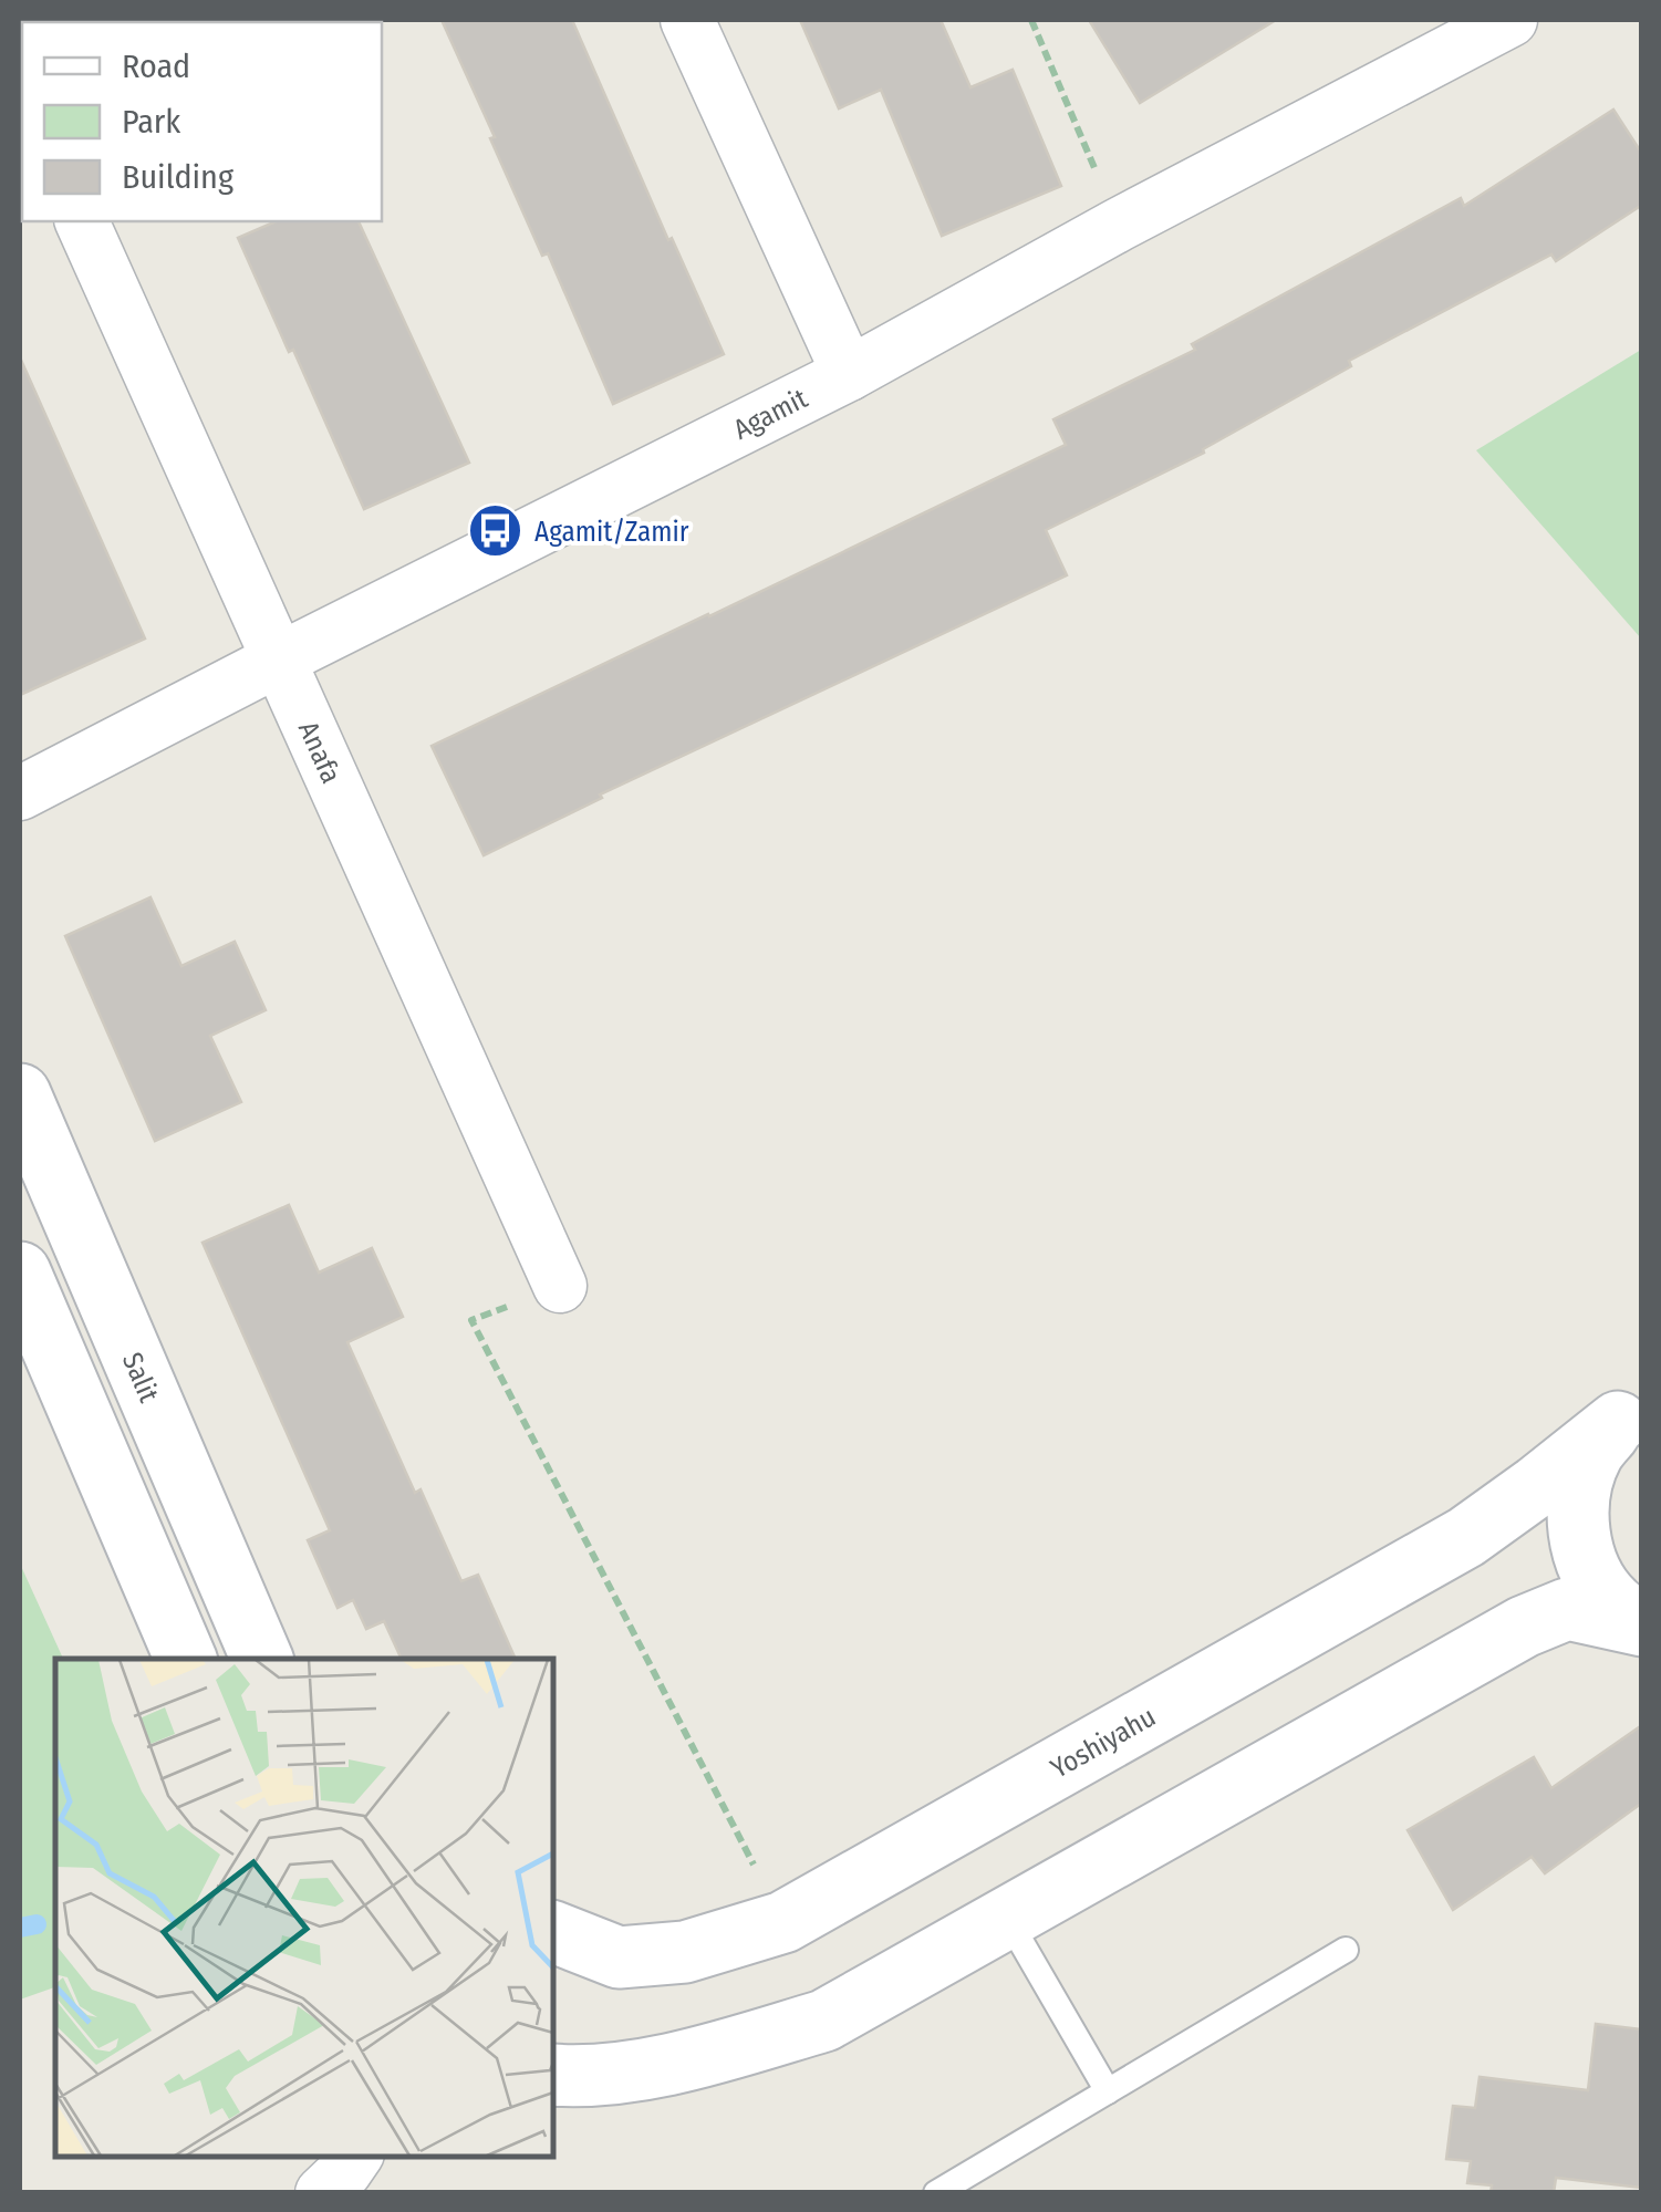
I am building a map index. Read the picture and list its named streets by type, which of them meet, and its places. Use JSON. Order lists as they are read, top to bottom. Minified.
{"streets":{"street":["Agamit","Anafa","Salit","Yoshiyahu"]},"crossings":[["Agamit","Anafa"]],"places":{"bus stop":["Agamit/Zamir"]},"legend":["Road","Park","Building"]}
